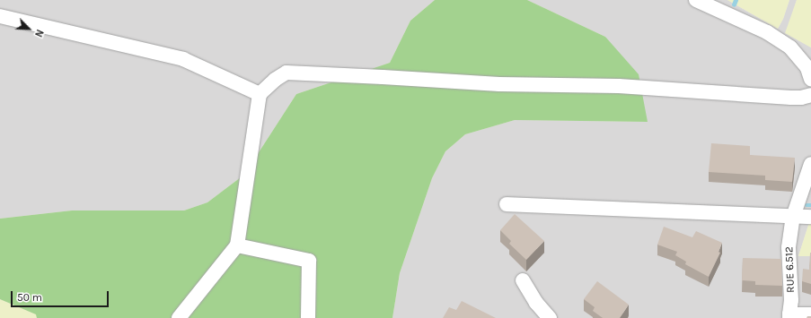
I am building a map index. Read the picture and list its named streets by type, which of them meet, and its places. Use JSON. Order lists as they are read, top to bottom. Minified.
{"streets":{"street":["RUE 6.512"]},"scale_bar":"50 m","north":"bottom right"}
